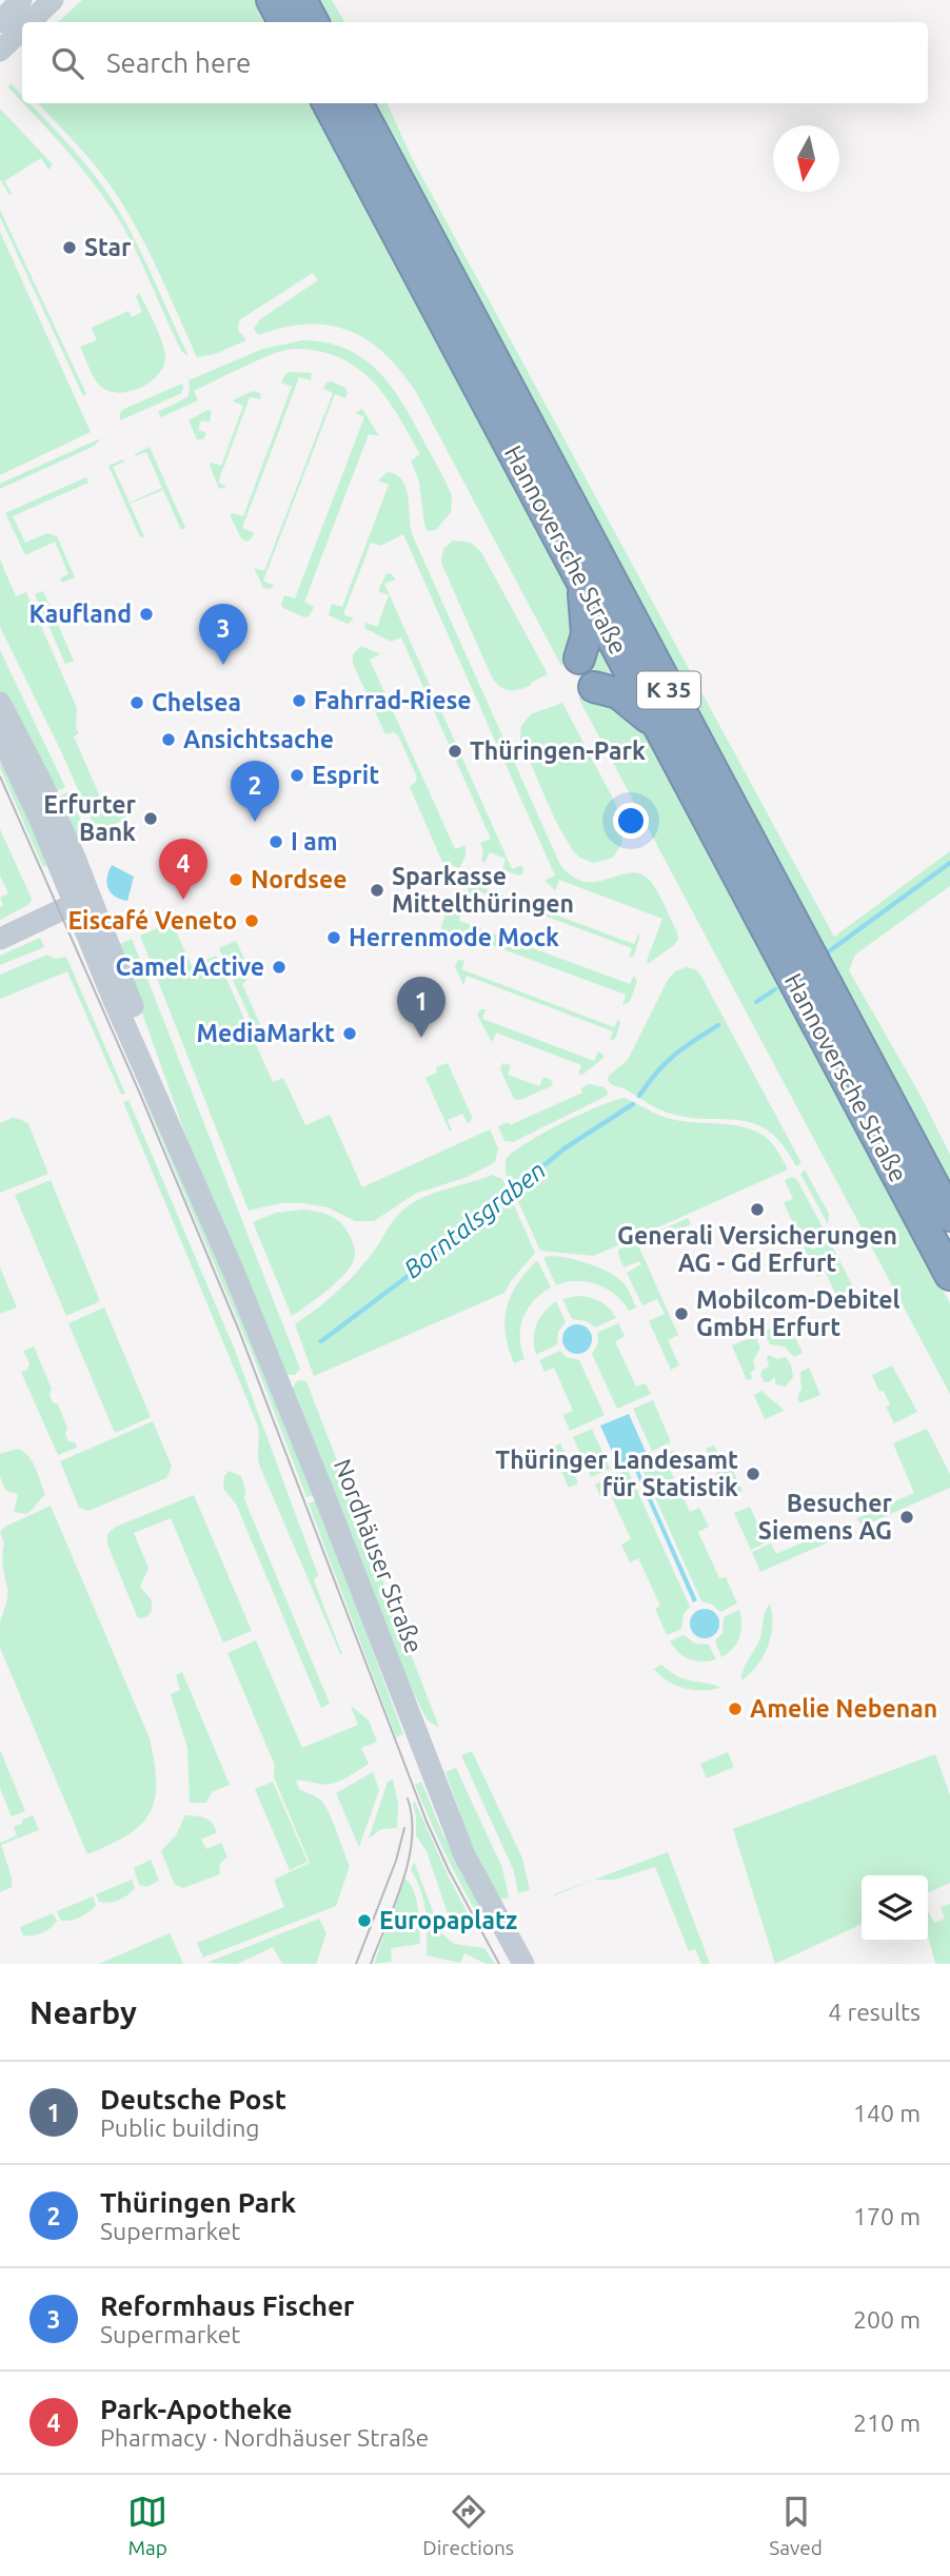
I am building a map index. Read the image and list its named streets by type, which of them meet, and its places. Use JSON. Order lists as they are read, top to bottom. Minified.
{"streets":{"highway":["Hannoversche Straße","K 35"],"main road":["Nordhäuser Straße"]},"water":["Borntalsgraben"],"places":["Star","Kaufland","Fahrrad-Riese","Chelsea","Ansichtsache","Thüringen-Park","Esprit","Erfurter Bank","I am","Nordsee","Sparkasse Mittelthüringen","Eiscafé Veneto","Herrenmode Mock","Camel Active","MediaMarkt","Generali Versicherungen AG - Gd Erfurt","Mobilcom-Debitel GmbH Erfurt","Thüringer Landesamt für Statistik","Besucher Siemens AG","Amelie Nebenan","Europaplatz"],"north":"bottom","page":{"search":"Search here","pins":["3","2","4","1"],"heading":["Nearby","4 results"],"list":[{"mark":"1","name":"Deutsche Post","note":"Public building","value":"140 m"},{"mark":"2","name":"Thüringen Park","note":"Supermarket","value":"170 m"},{"mark":"3","name":"Reformhaus Fischer","note":"Supermarket","value":"200 m"},{"mark":"4","name":"Park-Apotheke","note":"Pharmacy · Nordhäuser Straße","value":"210 m"}],"nav":["Map","Directions","Saved"]}}
